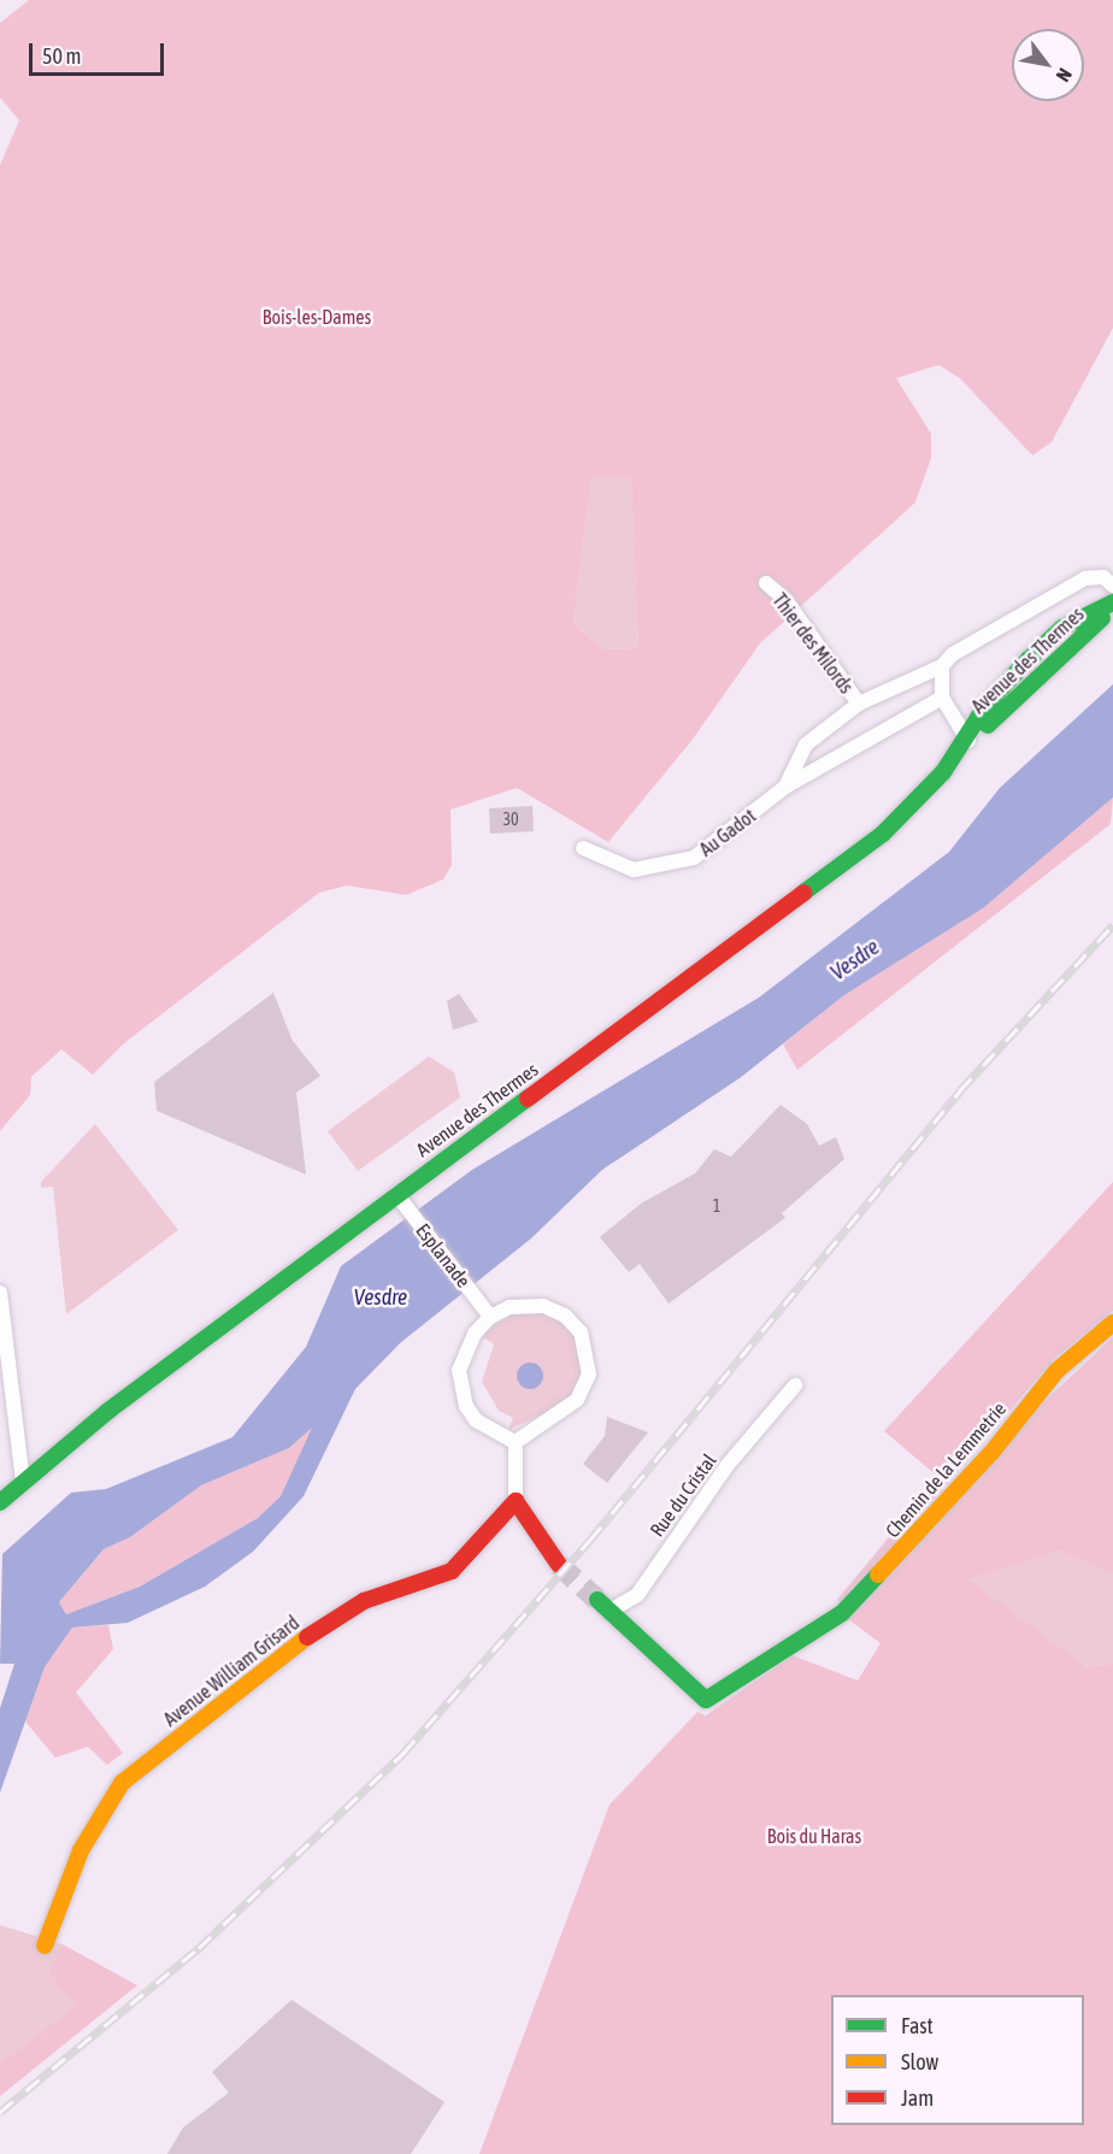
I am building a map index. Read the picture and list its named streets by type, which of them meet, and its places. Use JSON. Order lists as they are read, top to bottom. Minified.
{"streets":{"main road":["Avenue des Thermes","Chemin de la Lemmetrie","Avenue William Grisard"],"street":["Thier des Milords","Au Gadot","Esplanade","Rue du Cristal"]},"crossings":[["Thier des Milords","Au Gadot"],["Avenue des Thermes","Au Gadot"],["Avenue des Thermes","Esplanade"],["Chemin de la Lemmetrie","Rue du Cristal"]],"water":["Vesdre"],"parks":["Bois-les-Dames","Bois du Haras"],"house_numbers":["30","1"],"legend":["Fast","Slow","Jam"],"scale_bar":"50 m","north":"bottom right"}
